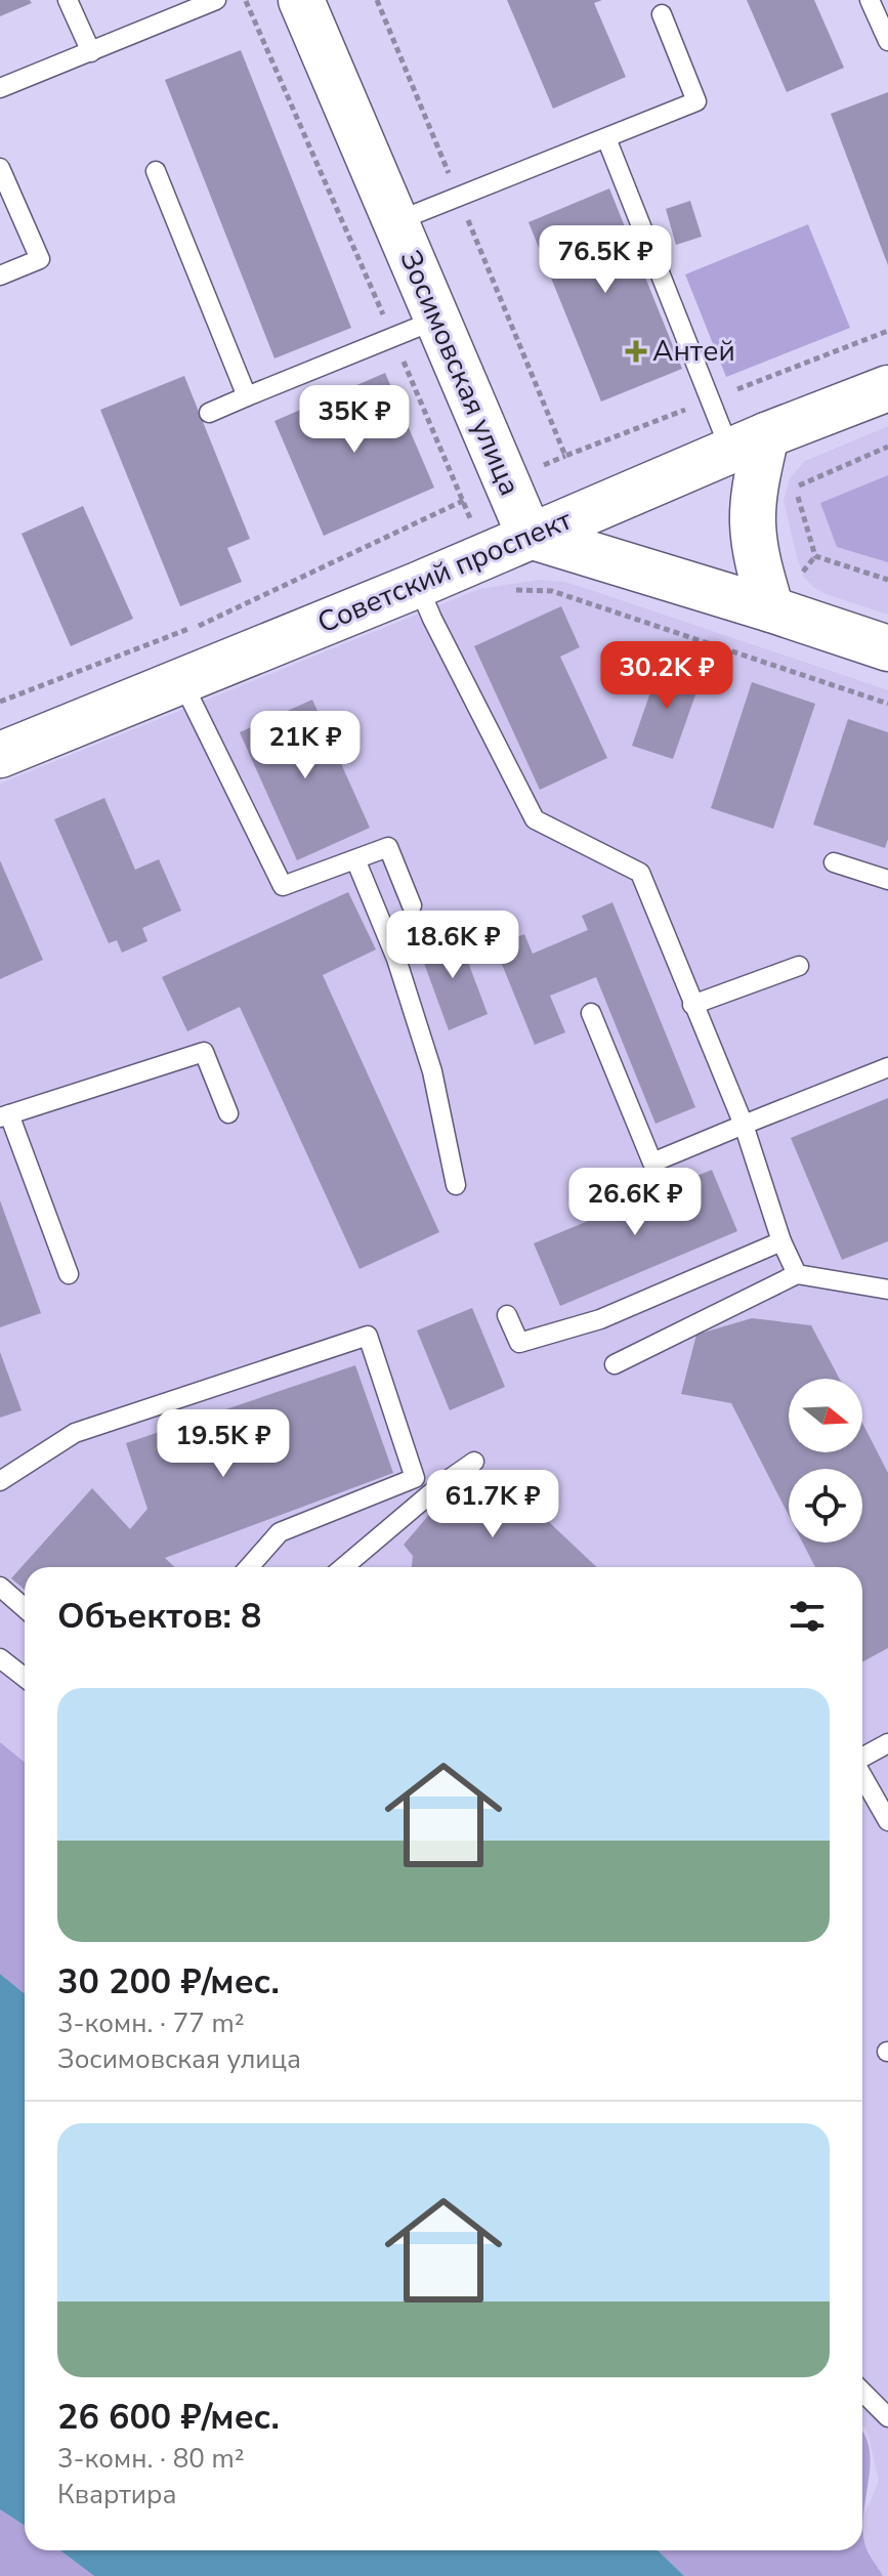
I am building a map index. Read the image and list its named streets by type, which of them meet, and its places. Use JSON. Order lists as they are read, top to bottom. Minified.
{"streets":{"street":["Зосимовская улица","Советский проспект"]},"crossings":[["Зосимовская улица","Советский проспект"]],"places":{"health":["Антей"]},"north":"right","page":{"price":["76.5K ₽","35K ₽","30.2K ₽","21K ₽","18.6K ₽","26.6K ₽","19.5K ₽","61.7K ₽"],"heading":"Объектов: 8","list":[{"name":"30 200 ₽/мес.","note":"3-комн. · 77 m² · Зосимовская улица"},{"name":"26 600 ₽/мес.","note":"3-комн. · 80 m² · Квартира"}]}}
